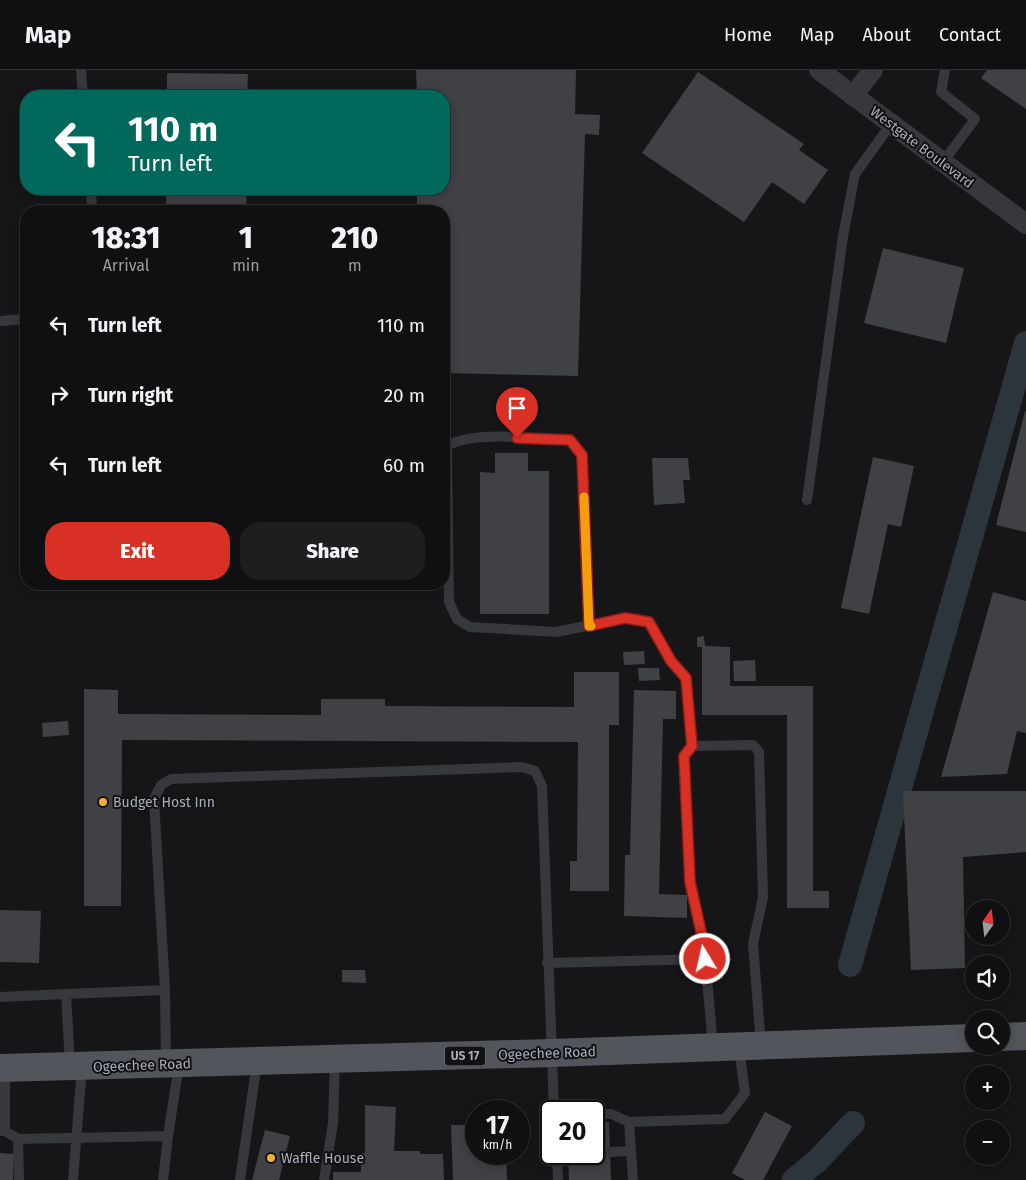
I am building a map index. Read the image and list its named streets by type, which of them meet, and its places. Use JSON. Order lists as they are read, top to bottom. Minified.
{"streets":{"main road":["Ogeechee Road","US 17"],"street":["Westgate Boulevard"]},"places":["Budget Host Inn","Waffle House"],"north":"top","page":{"header":"Map","nav":["Home","Map","About","Contact"],"turn":["110 m","Turn left"],"eta":["18:31","Arrival","1","min","210","m"],"list":[{"name":"Turn left","value":"110 m"},{"name":"Turn right","value":"20 m"},{"name":"Turn left","value":"60 m"}],"buttons":["Exit","Share"],"map_buttons":["+","−"],"speed":"17 km/h","limit":"20"}}
